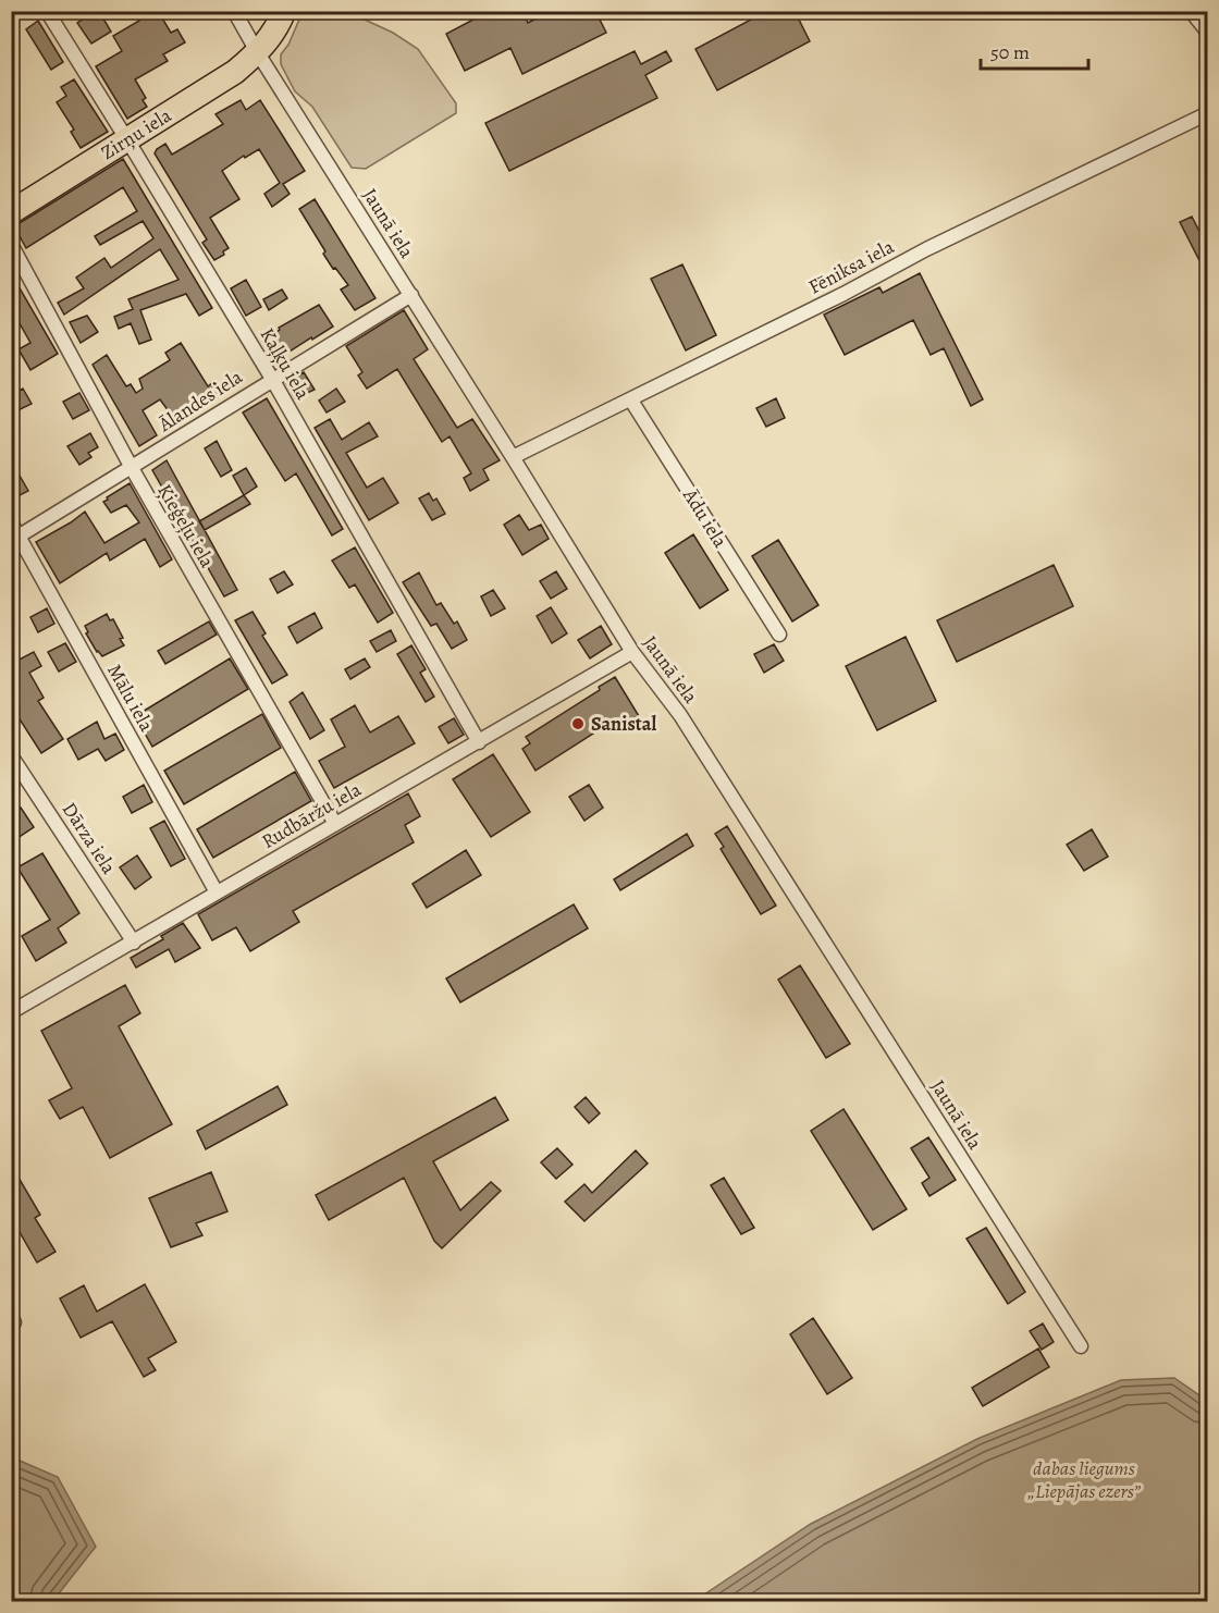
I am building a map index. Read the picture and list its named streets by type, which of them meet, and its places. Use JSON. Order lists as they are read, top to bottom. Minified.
{"streets":{"highway":["Zirņu iela"],"street":["Jaunā iela","Fēniksa iela","Kaļķu iela","Ālandes iela","Ādu iela","Ķieģeļu iela","Mālu iela","Rudbāržu iela","Dārza iela"]},"crossings":[["Zirņu iela","Jaunā iela"],["Zirņu iela","Kaļķu iela"],["Jaunā iela","Fēniksa iela"],["Jaunā iela","Ālandes iela"],["Jaunā iela","Rudbāržu iela"],["Fēniksa iela","Ādu iela"],["Kaļķu iela","Ālandes iela"],["Kaļķu iela","Rudbāržu iela"],["Ālandes iela","Ķieģeļu iela"],["Ālandes iela","Mālu iela"],["Ķieģeļu iela","Rudbāržu iela"],["Mālu iela","Rudbāržu iela"],["Rudbāržu iela","Dārza iela"]],"parks":["dabas liegums „Liepājas ezers”"],"places":["Sanistal"],"scale_bar":"50 m"}
